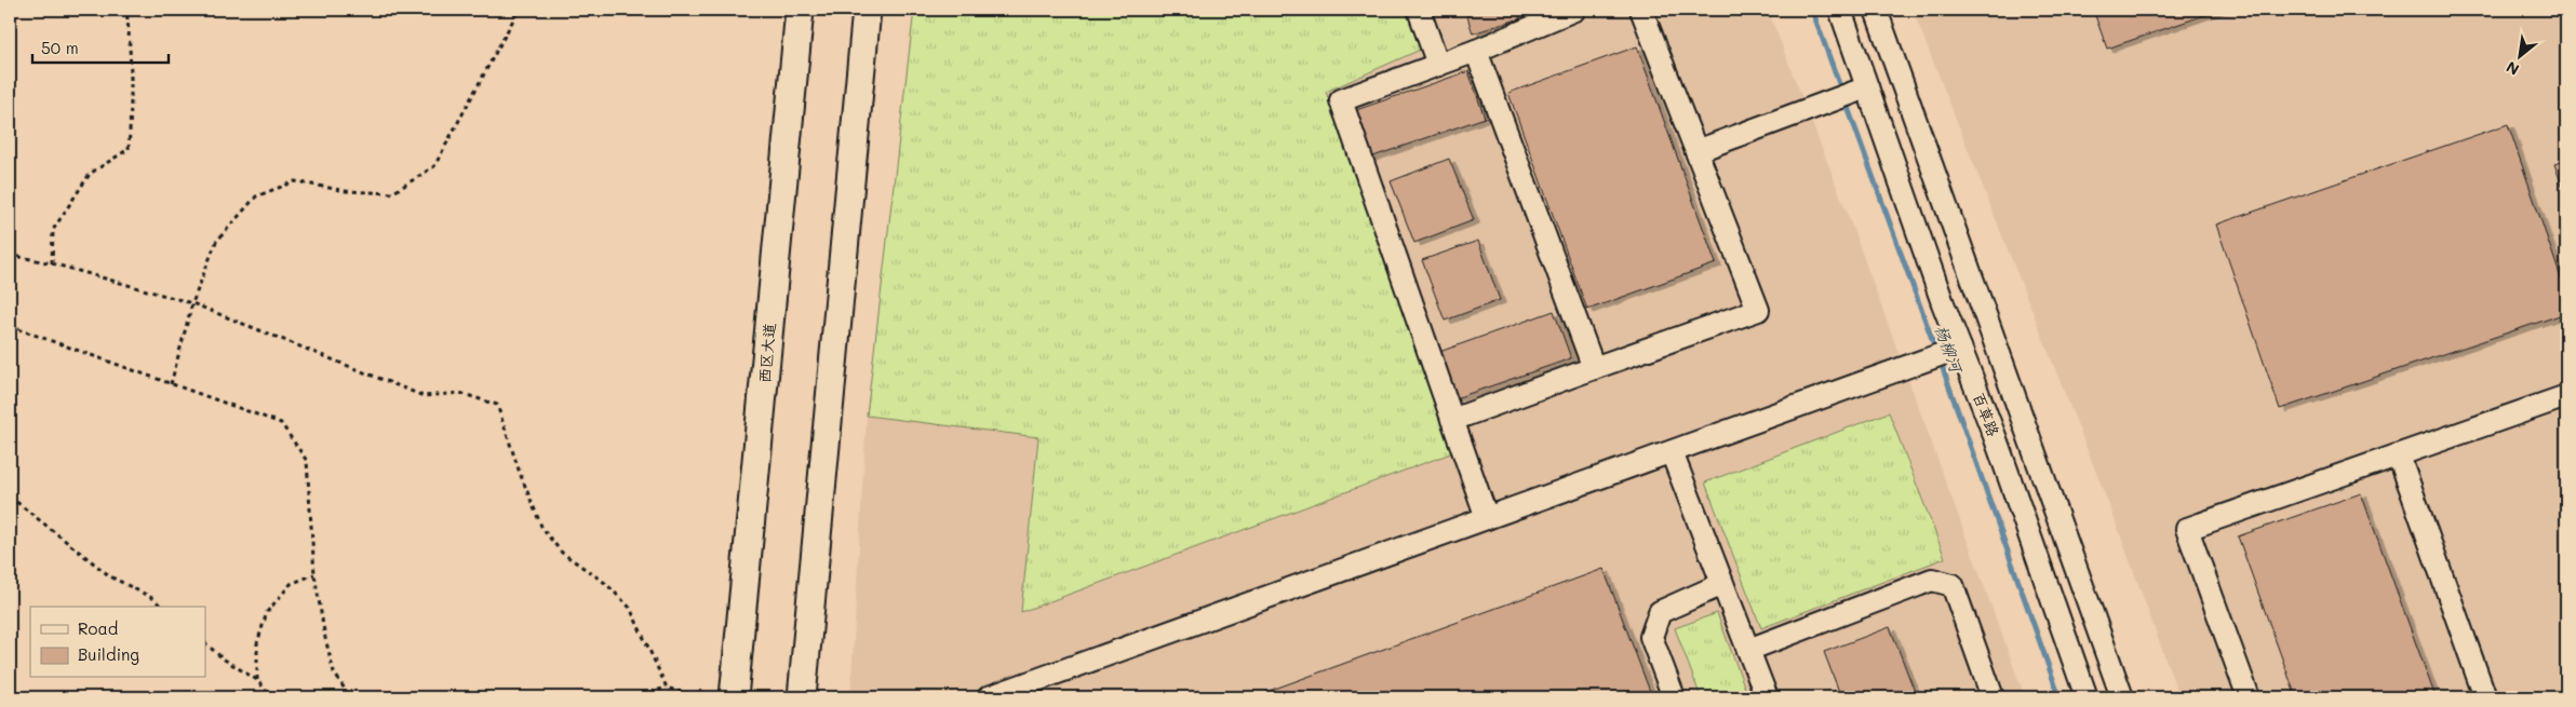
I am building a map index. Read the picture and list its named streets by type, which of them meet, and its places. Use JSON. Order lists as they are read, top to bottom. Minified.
{"streets":{"main road":["西区大道"],"street":["百草路"]},"water":["杨柳河"],"legend":["Road","Building"],"scale_bar":"50 m","north":"bottom left"}
